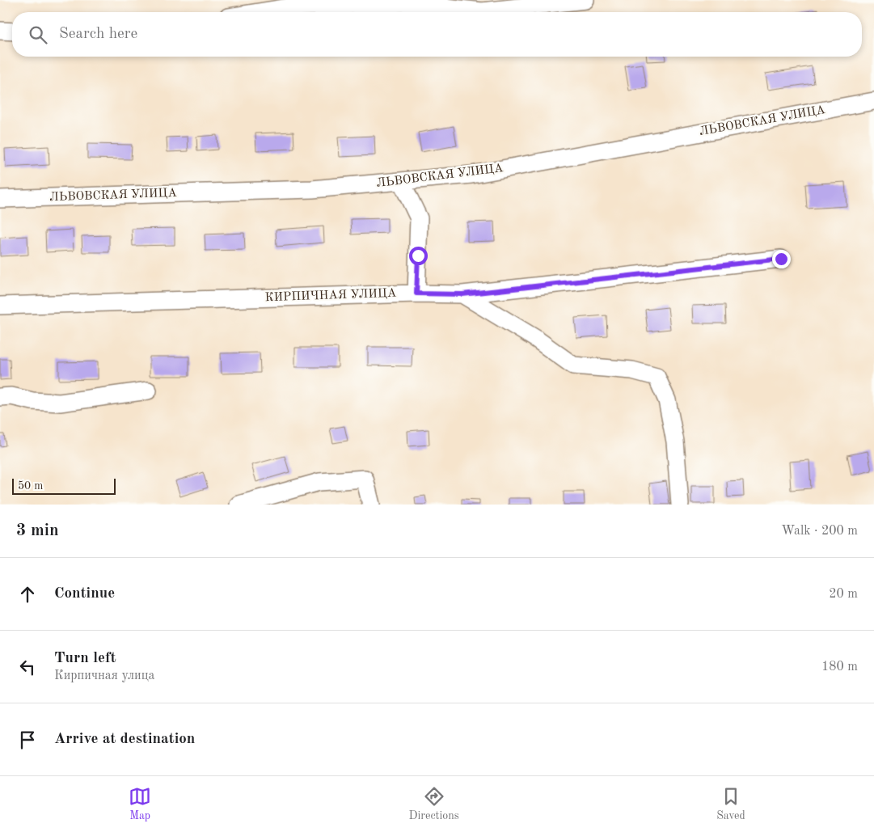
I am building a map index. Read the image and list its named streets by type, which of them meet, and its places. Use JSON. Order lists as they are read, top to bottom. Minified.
{"streets":{"street":["ЛЬВОВСКАЯ УЛИЦА","КИРПИЧНАЯ УЛИЦА"]},"scale_bar":"50 m","page":{"search":"Search here","scale":"50 m","heading":["3 min","Walk · 200 m"],"list":[["Continue","20 m"],["Turn left","Кирпичная улица","180 m"],"Arrive at destination"],"nav":["Map","Directions","Saved"]}}
